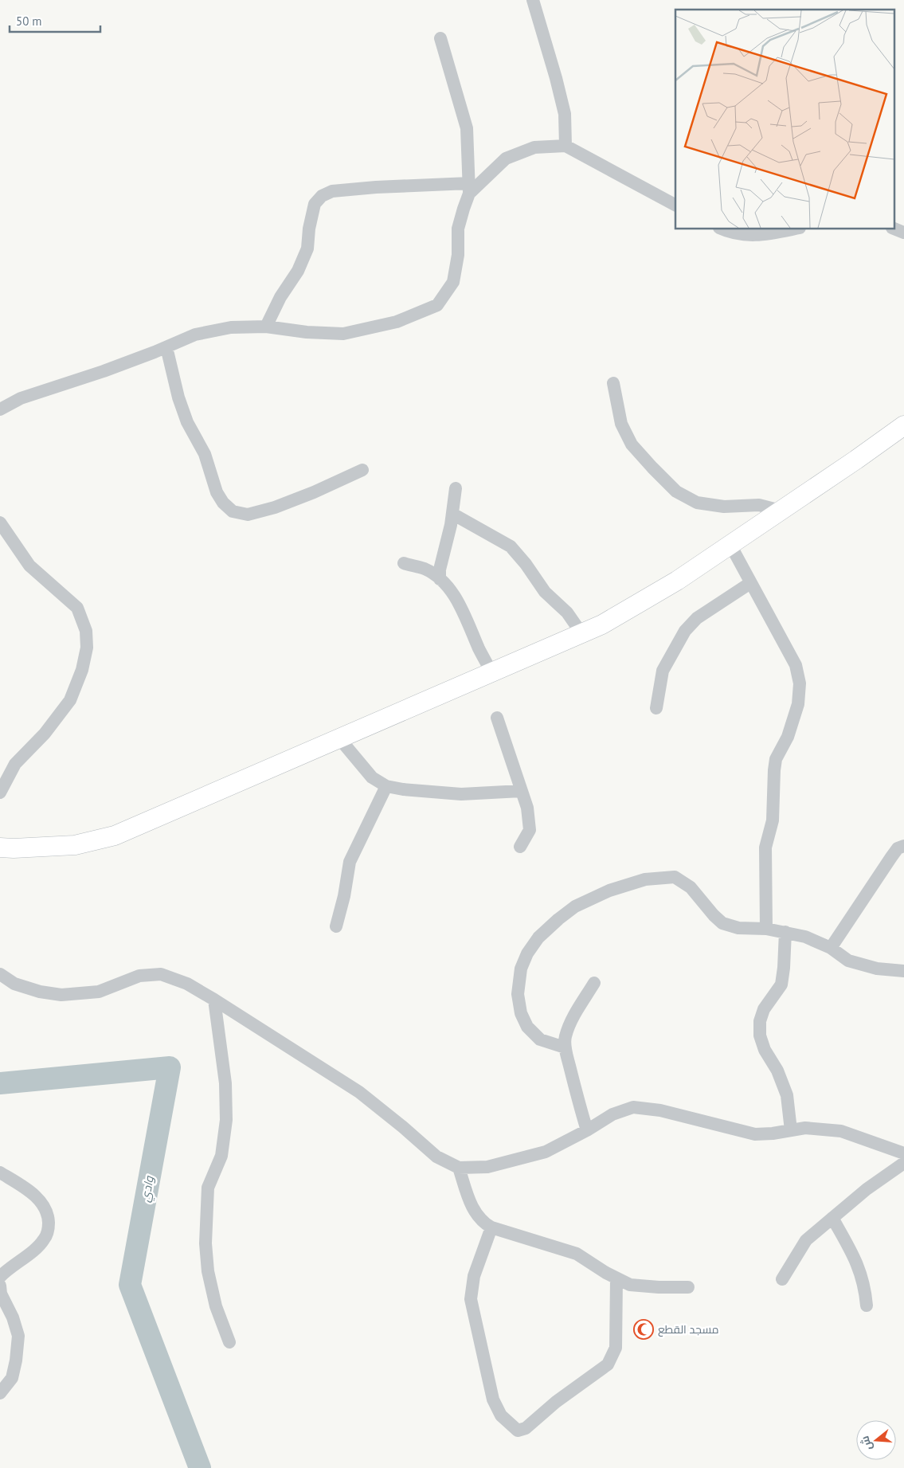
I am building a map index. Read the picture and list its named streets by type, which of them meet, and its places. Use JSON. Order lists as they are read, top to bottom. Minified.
{"water":["وادي"],"places":{"mosque":["مسجد القطع"]},"scale_bar":"50 m","north":"left"}
